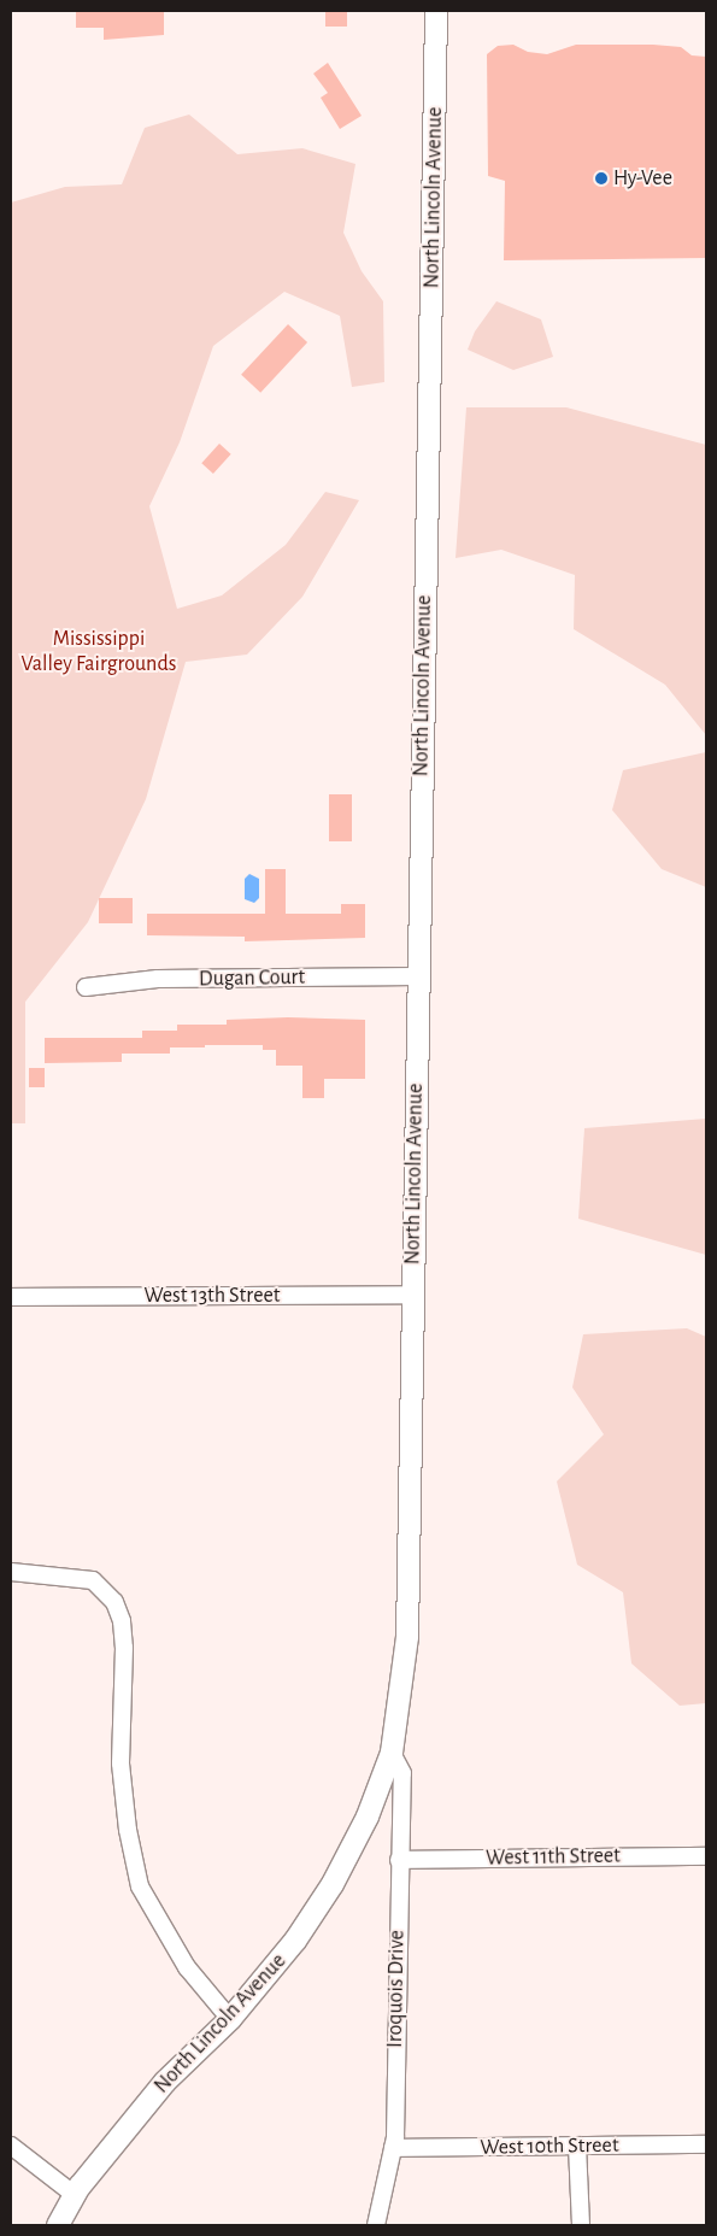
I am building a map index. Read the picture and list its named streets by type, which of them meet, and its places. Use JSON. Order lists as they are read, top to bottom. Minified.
{"streets":{"street":["North Lincoln Avenue","Dugan Court","West 13th Street","West 11th Street","Iroquois Drive","West 10th Street"]},"crossings":[["North Lincoln Avenue","Dugan Court"],["North Lincoln Avenue","West 13th Street"],["North Lincoln Avenue","Iroquois Drive"],["West 11th Street","Iroquois Drive"],["Iroquois Drive","West 10th Street"]],"parks":["Mississippi Valley Fairgrounds"],"places":["Hy-Vee"]}
